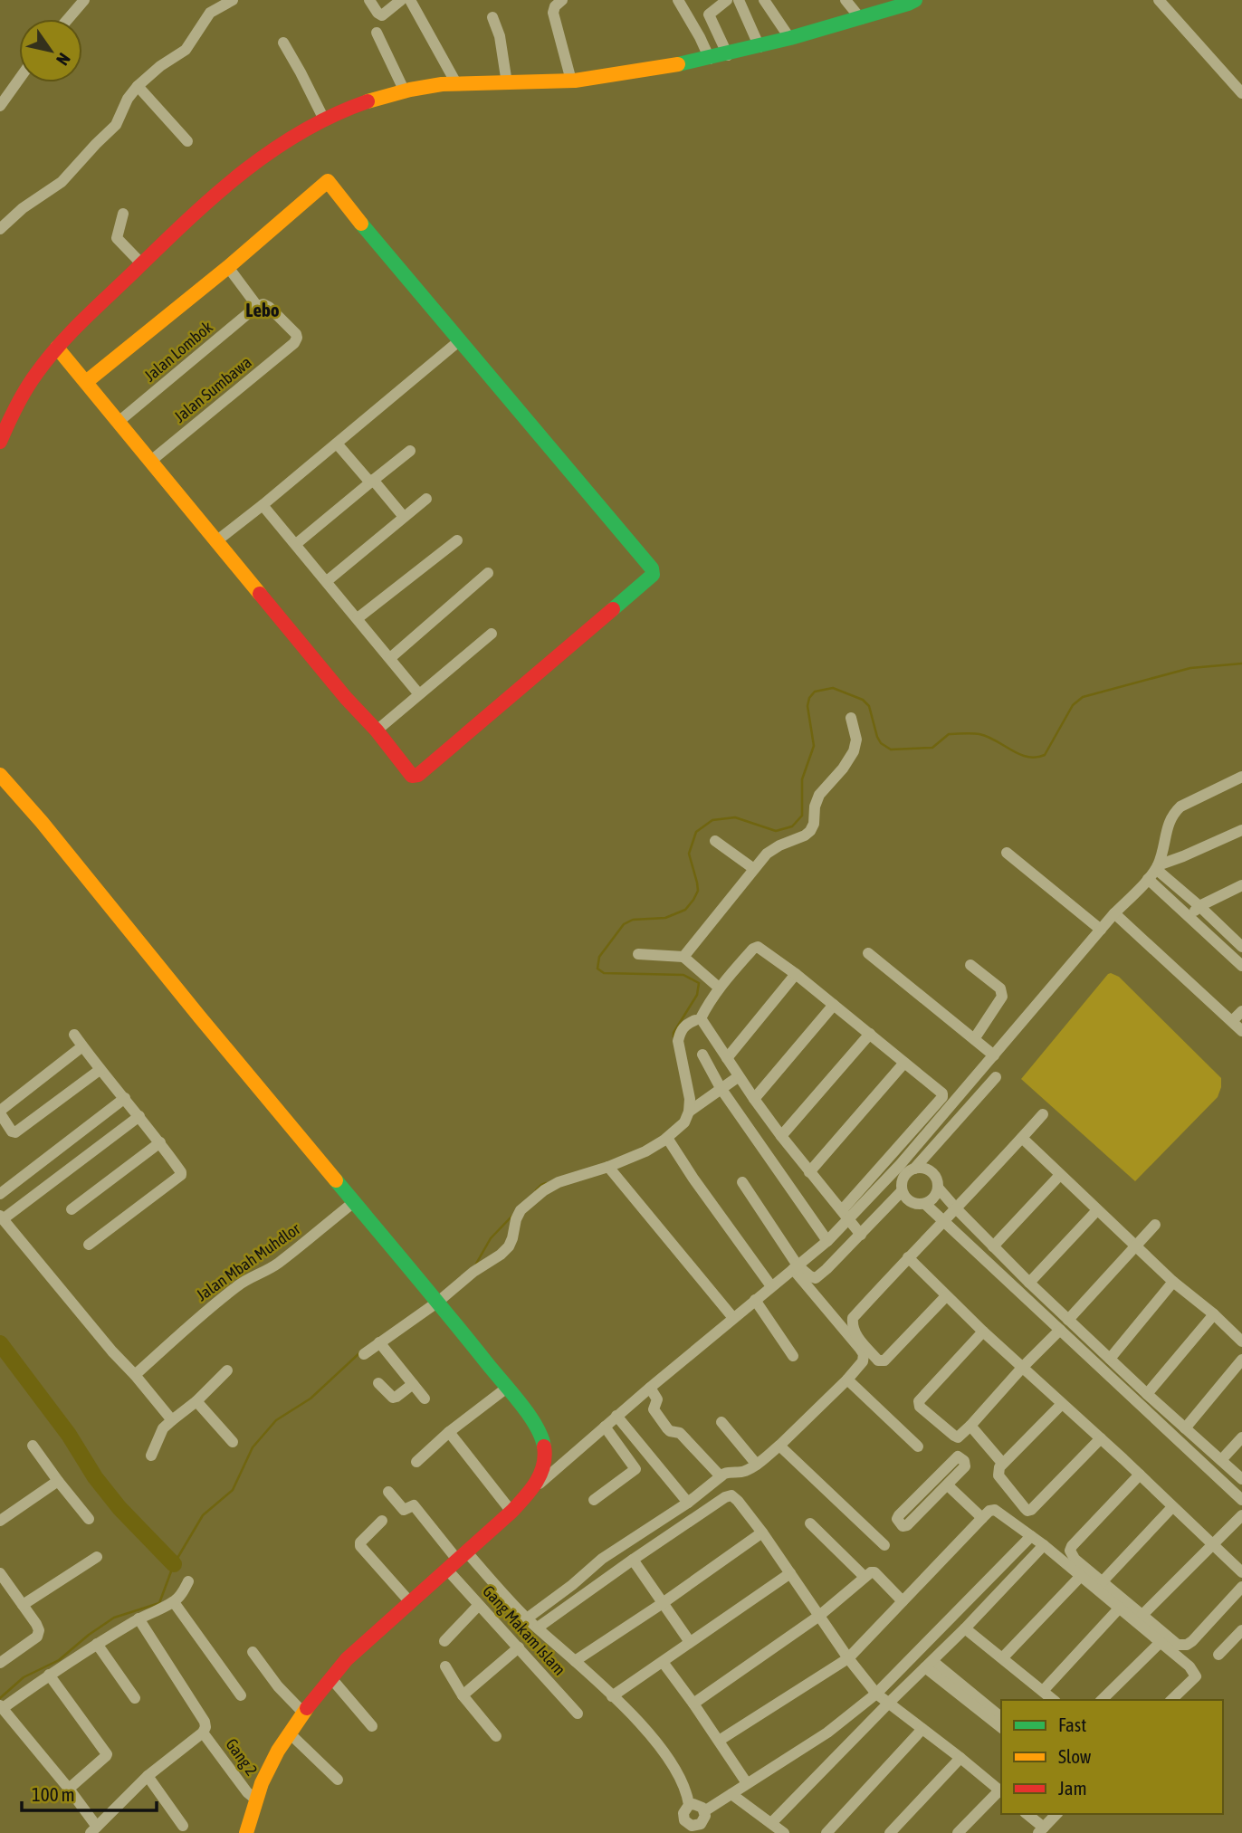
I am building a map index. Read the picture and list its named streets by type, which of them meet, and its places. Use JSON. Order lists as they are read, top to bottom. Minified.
{"streets":{"street":["Jalan Lombok","Jalan Sumbawa","Jalan Mbah Muhdlor","Gang Makam Islam","Gang 2"]},"crossings":[["Jalan Lombok","Jalan Sumbawa"]],"districts":["Lebo"],"legend":["Fast","Slow","Jam"],"scale_bar":"100 m","north":"bottom right"}
